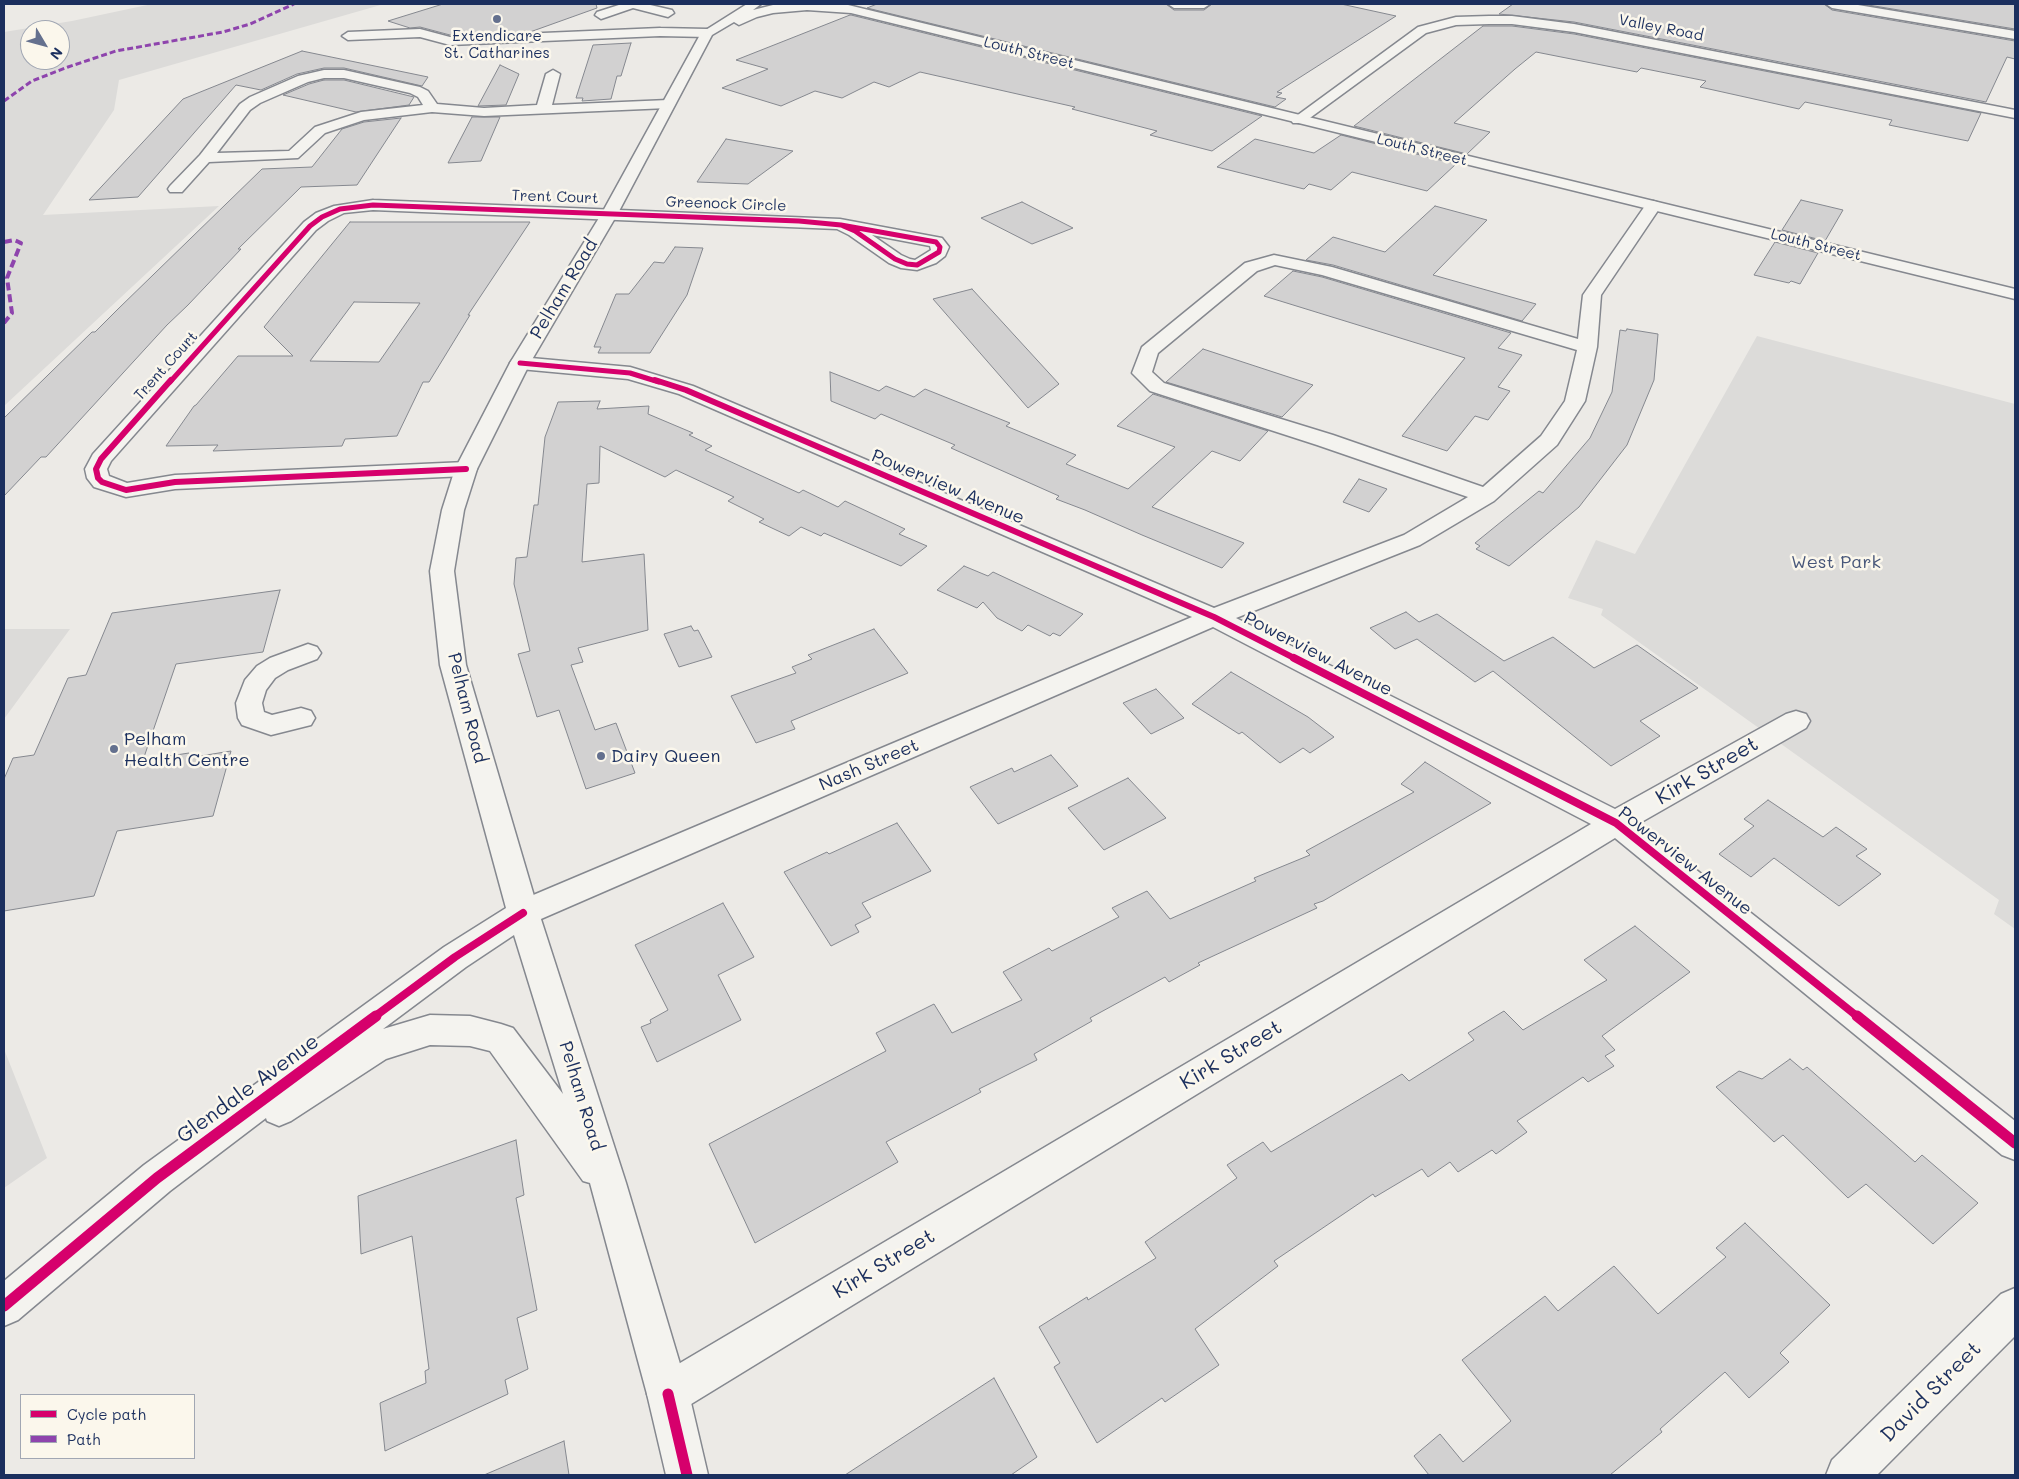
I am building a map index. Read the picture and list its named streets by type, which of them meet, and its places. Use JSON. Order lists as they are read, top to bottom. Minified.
{"streets":{"street":["Valley Road","Louth Street","Trent Court","Greenock Circle","Pelham Road","Powerview Avenue","Nash Street","Kirk Street","Glendale Avenue","David Street"]},"crossings":[["Valley Road","Louth Street"],["Louth Street","Nash Street"],["Trent Court","Greenock Circle"],["Trent Court","Pelham Road"],["Greenock Circle","Pelham Road"],["Pelham Road","Powerview Avenue"],["Pelham Road","Nash Street"],["Pelham Road","Kirk Street"],["Pelham Road","Glendale Avenue"],["Powerview Avenue","Nash Street"],["Powerview Avenue","Kirk Street"],["Nash Street","Glendale Avenue"]],"parks":["West Park"],"places":["Extendicare St. Catharines","Pelham Health Centre","Dairy Queen"],"legend":["Cycle path","Path"],"north":"bottom right"}
